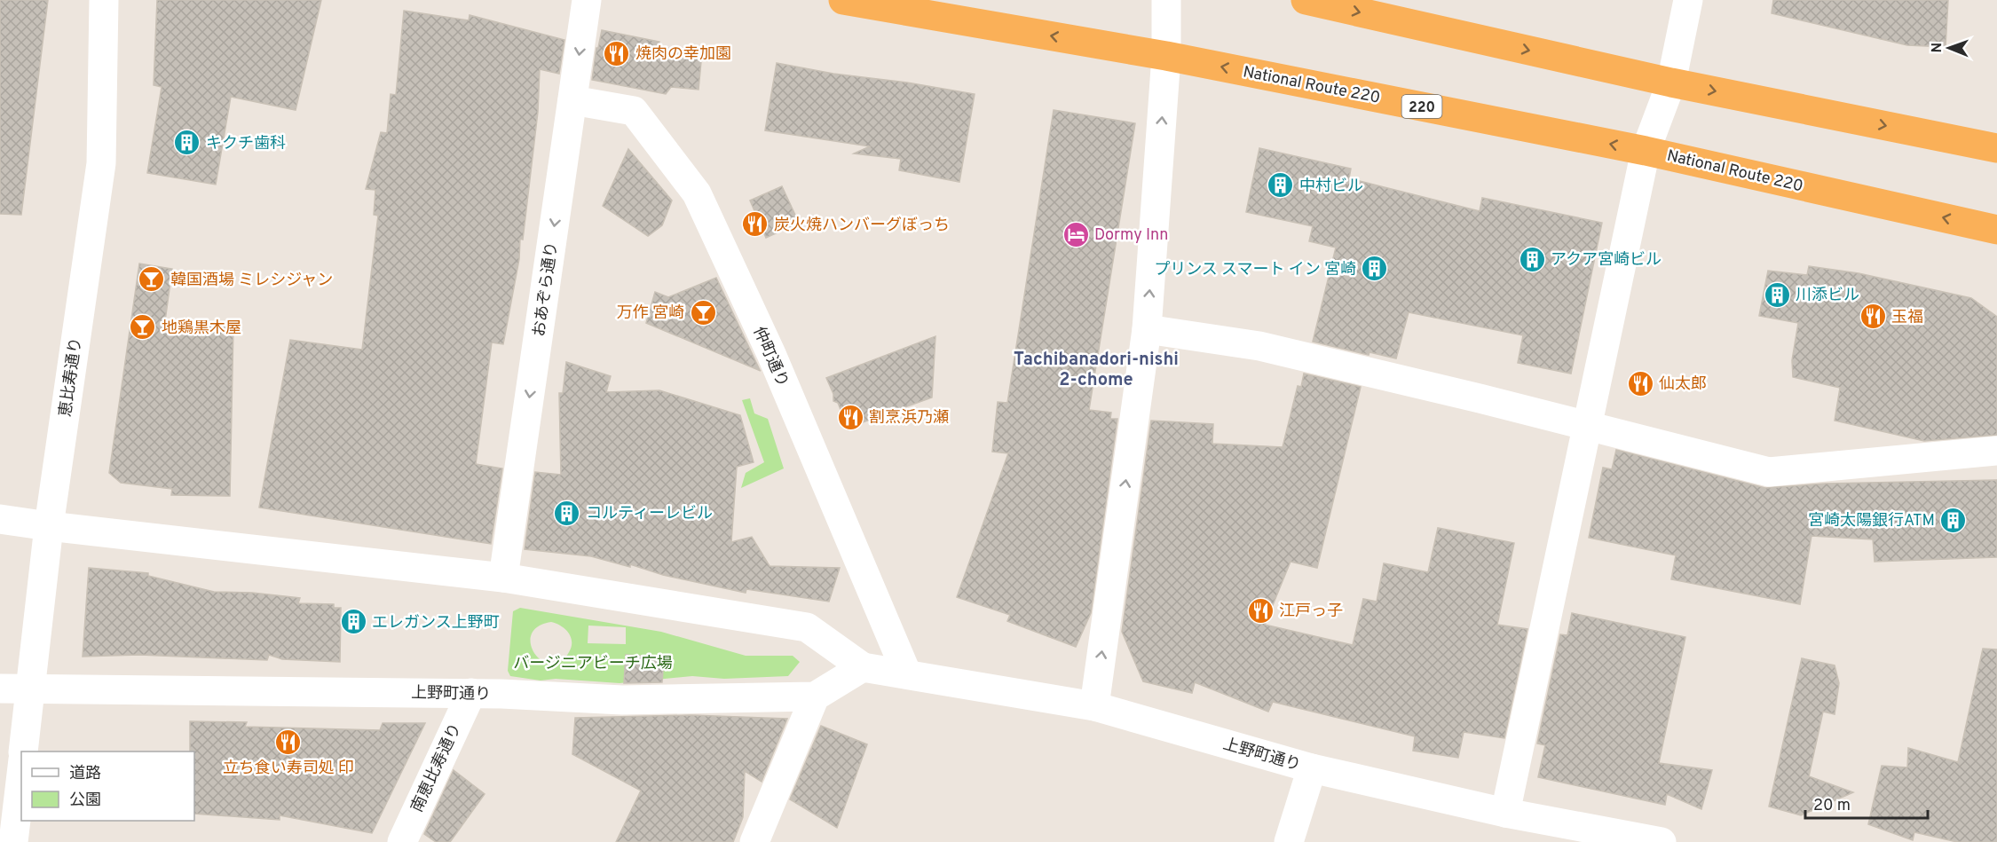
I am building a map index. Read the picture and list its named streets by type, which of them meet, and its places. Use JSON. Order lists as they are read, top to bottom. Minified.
{"streets":{"highway":["National Route 220","220"],"street":["おあぞら通り","仲町通り","恵比寿通り","上野町通り","南恵比寿通り"]},"crossings":[["おあぞら通り","仲町通り"],["おあぞら通り","上野町通り"],["仲町通り","上野町通り"],["恵比寿通り","上野町通り"],["上野町通り","南恵比寿通り"]],"one_way":["おあぞら通り"],"districts":["Tachibanadori-nishi 2-chome"],"parks":["バージニアビーチ広場"],"places":{"restaurant":["焼肉の幸加園","炭火焼ハンバーグぼっち","玉福","仙太郎","割烹浜乃瀬","江戸っ子","立ち食い寿司処 印"],"building":["キクチ歯科","中村ビル","アクア宮崎ビル","プリンス スマート イン 宮崎","川添ビル","コルティーレビル","宮崎太陽銀行ATM","エレガンス上野町"],"hotel":["Dormy Inn"],"bar":["韓国酒場 ミレシジャン","万作 宮崎","地鶏黒木屋"]},"legend":["道路","公園"],"scale_bar":"20 m","north":"left"}
